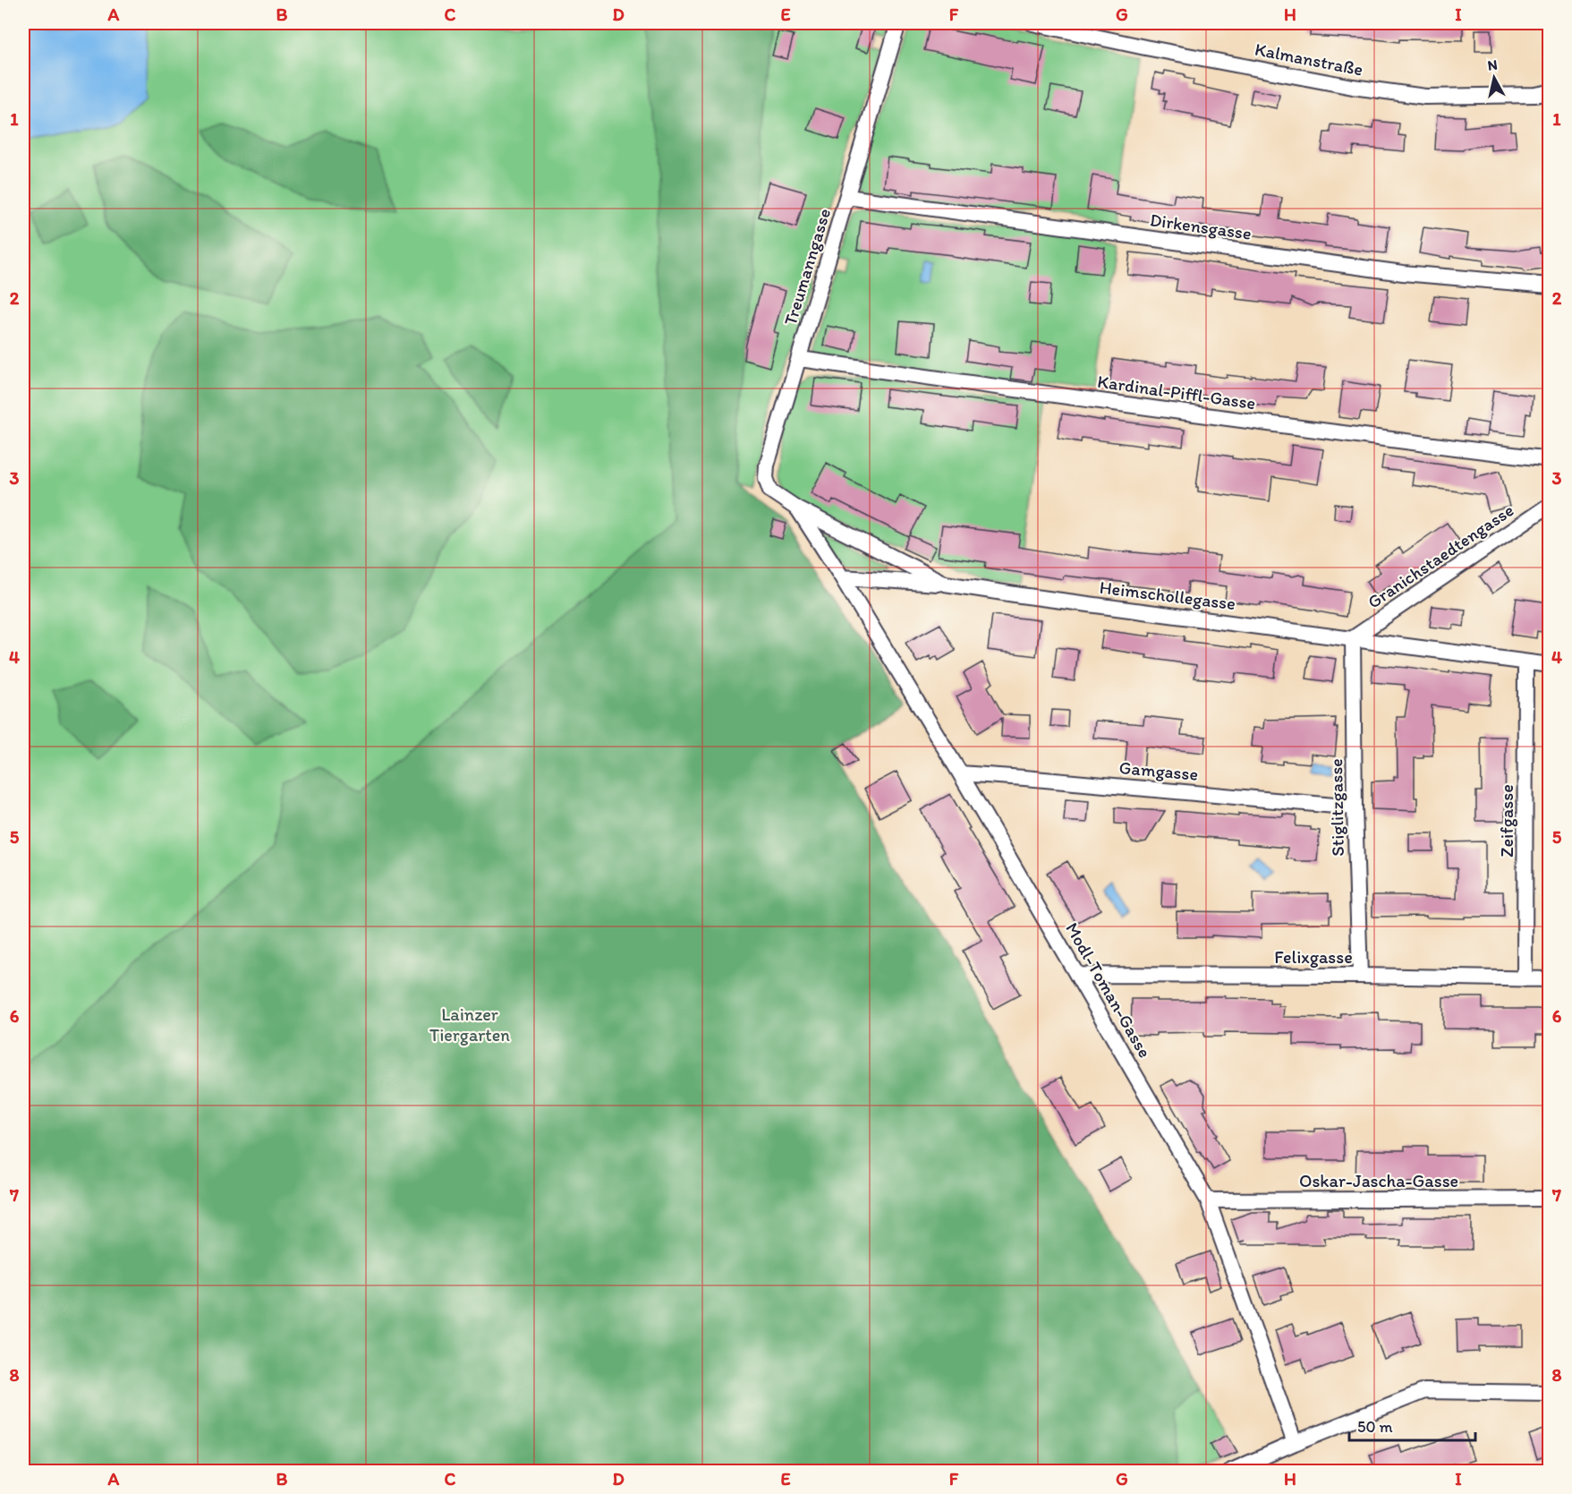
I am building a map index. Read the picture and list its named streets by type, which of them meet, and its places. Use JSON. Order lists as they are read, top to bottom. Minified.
{"streets":{"street":["Kalmanstraße","Dirkensgasse","Treumanngasse","Kardinal-Piffl-Gasse","Granichstaedtengasse","Heimschollegasse","Gamgasse","Stiglitzgasse","Zeifgasse","Felixgasse","Modl-Toman-Gasse","Oskar-Jascha-Gasse"]},"crossings":[["Dirkensgasse","Treumanngasse"],["Treumanngasse","Kardinal-Piffl-Gasse"],["Treumanngasse","Heimschollegasse"],["Treumanngasse","Modl-Toman-Gasse"],["Granichstaedtengasse","Heimschollegasse"],["Granichstaedtengasse","Stiglitzgasse"],["Heimschollegasse","Stiglitzgasse"],["Heimschollegasse","Zeifgasse"],["Heimschollegasse","Modl-Toman-Gasse"],["Gamgasse","Stiglitzgasse"],["Gamgasse","Modl-Toman-Gasse"],["Stiglitzgasse","Felixgasse"],["Zeifgasse","Felixgasse"],["Felixgasse","Modl-Toman-Gasse"],["Modl-Toman-Gasse","Oskar-Jascha-Gasse"]],"parks":["Lainzer Tiergarten"],"scale_bar":"50 m","north":"top","grid":{"columns":["A","B","C","D","E","F","G","H","I"],"rows":["1","2","3","4","5","6","7","8"]}}
